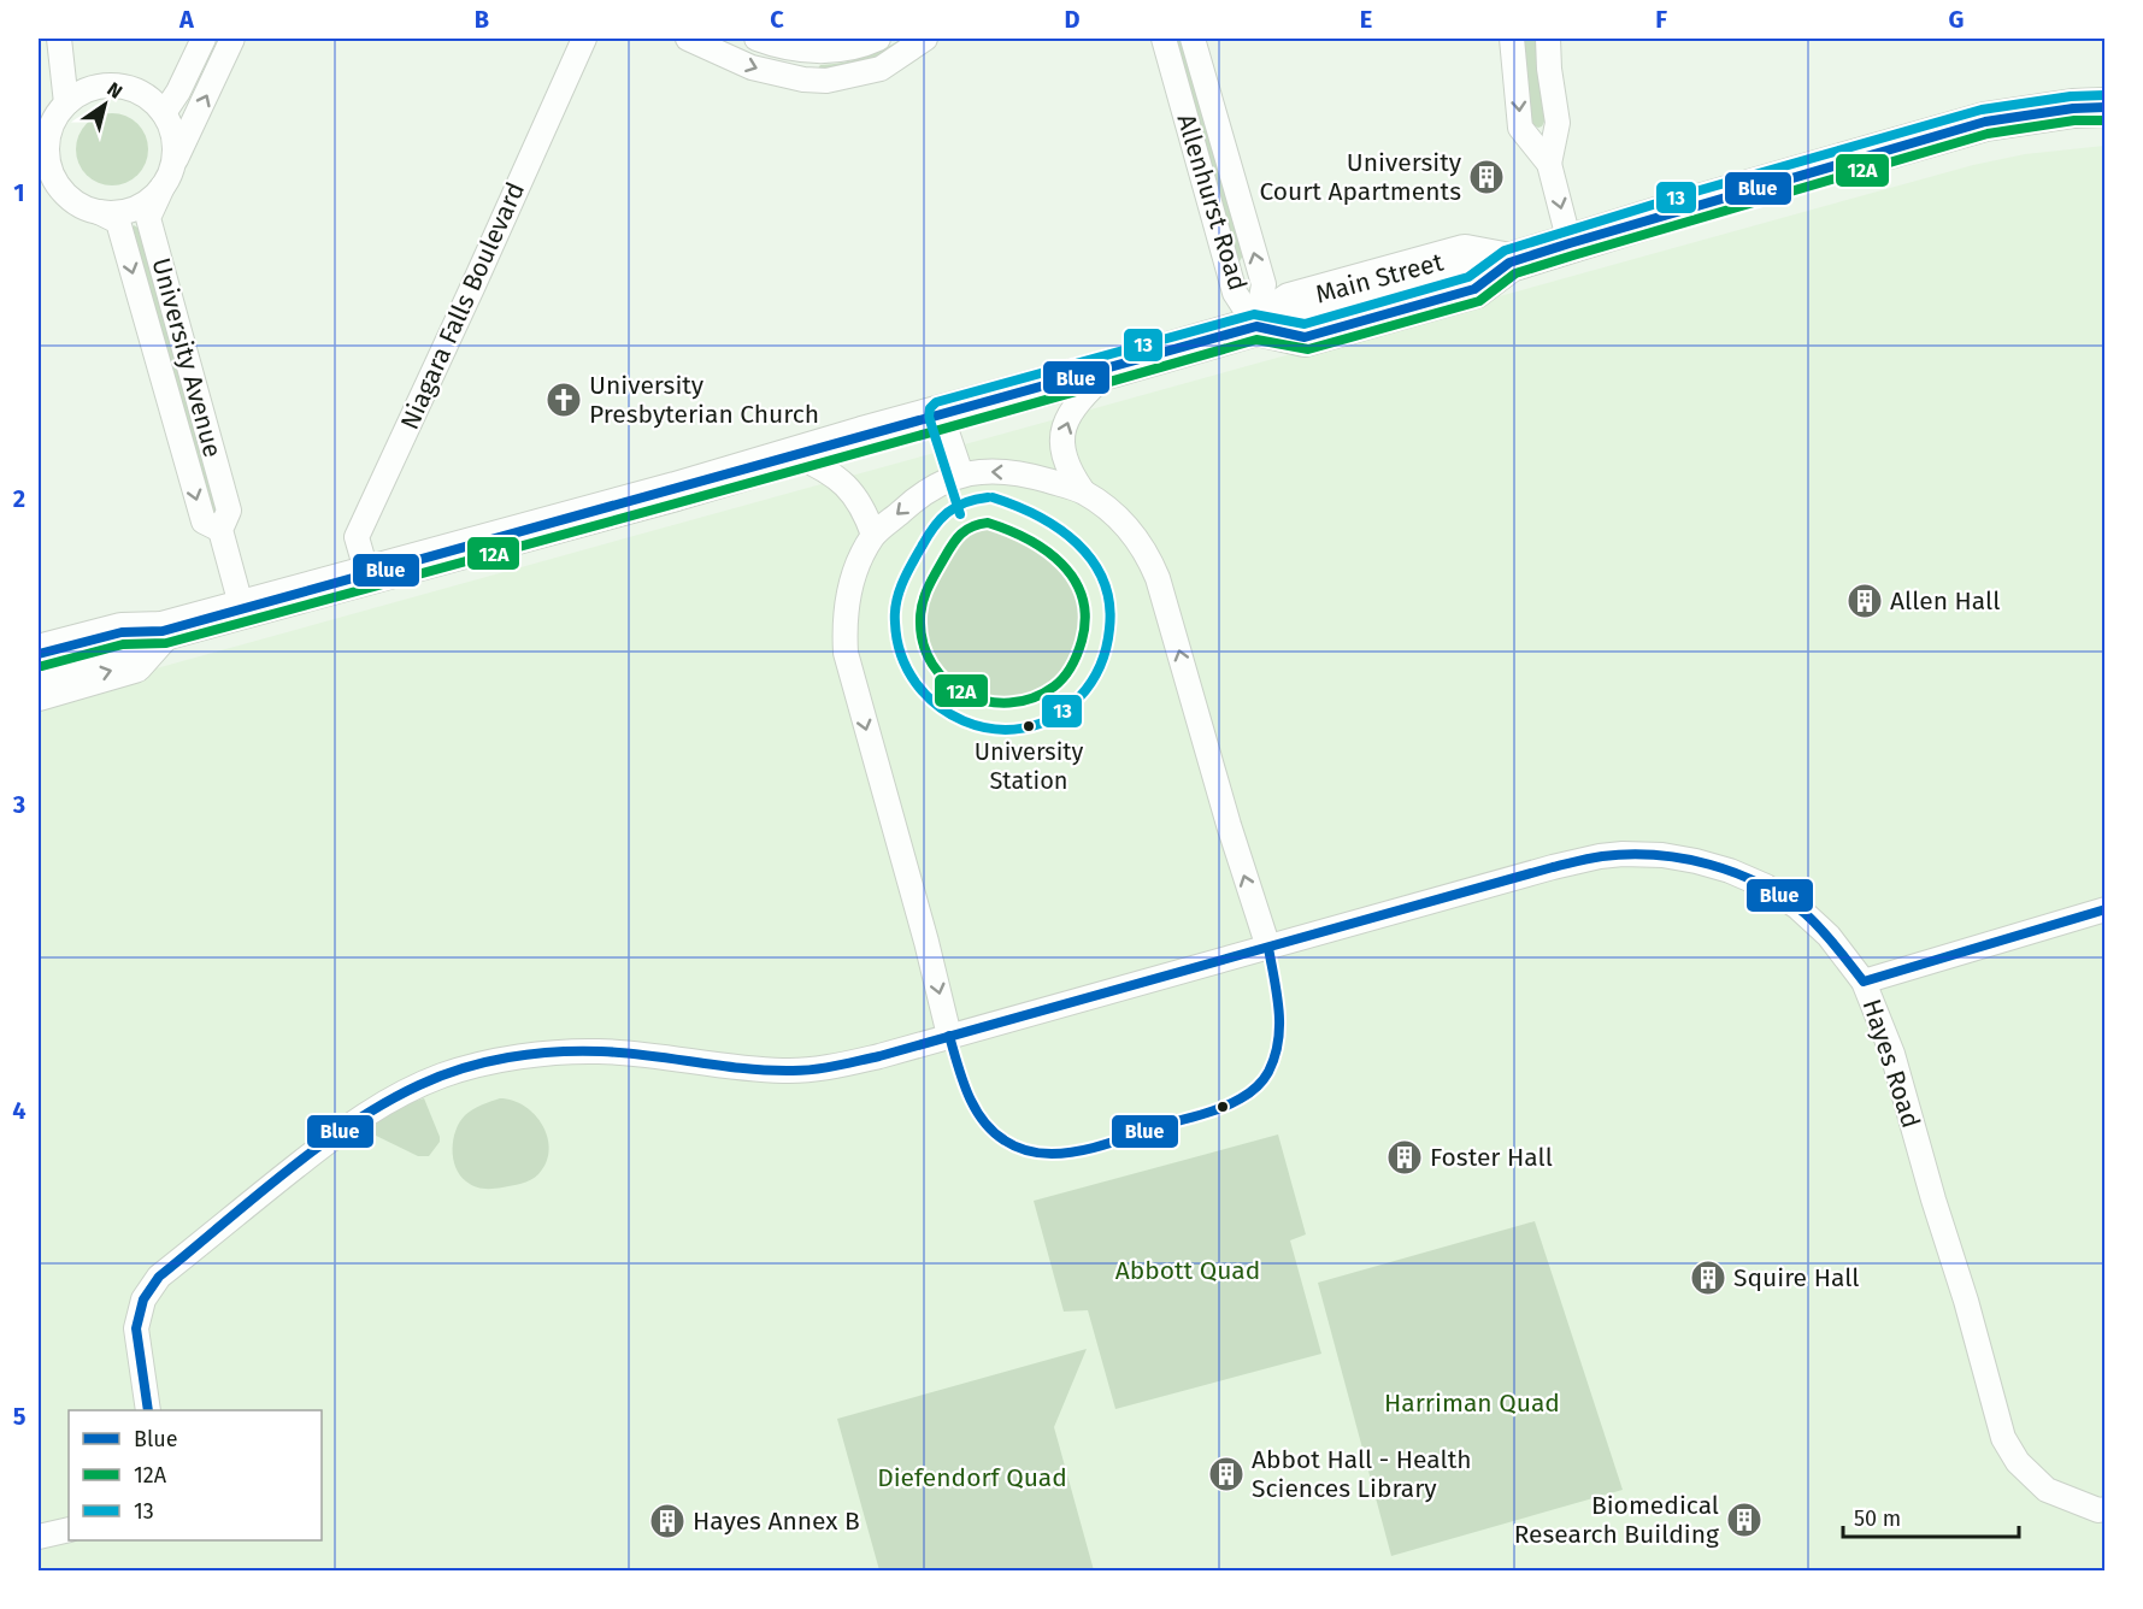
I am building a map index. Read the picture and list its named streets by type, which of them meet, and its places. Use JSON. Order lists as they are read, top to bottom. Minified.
{"streets":{"main road":["Main Street"],"street":["Allenhurst Road","Niagara Falls Boulevard","University Avenue","Hayes Road"]},"crossings":[["Allenhurst Road","Main Street"],["Main Street","Niagara Falls Boulevard"],["Main Street","University Avenue"]],"parks":["Abbott Quad","Harriman Quad","Diefendorf Quad"],"places":{"building":["University Court Apartments","Allen Hall","Foster Hall","Squire Hall","Abbot Hall - Health Sciences Library","Biomedical Research Building","Hayes Annex B"],"church":["University Presbyterian Church"],"other":["University Station"]},"lines":["transit line 13","transit line Blue","transit line 12A"],"legend":["Blue","12A","13"],"scale_bar":"50 m","north":"top right","grid":{"columns":["A","B","C","D","E","F","G"],"rows":["1","2","3","4","5"]}}
